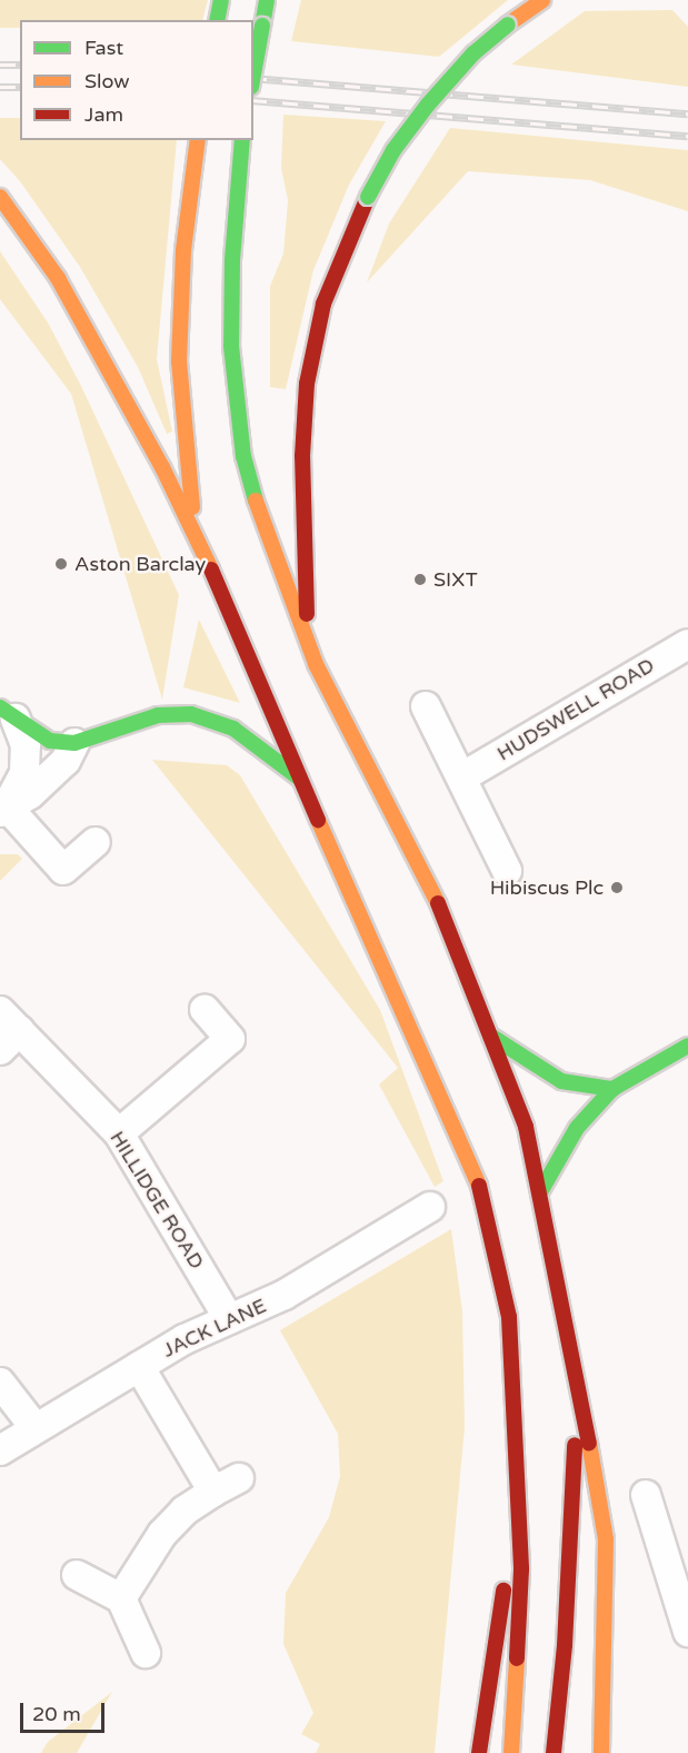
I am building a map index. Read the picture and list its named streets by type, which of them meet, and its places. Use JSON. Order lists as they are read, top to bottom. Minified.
{"streets":{"street":["HUDSWELL ROAD","HILLIDGE ROAD","JACK LANE"]},"crossings":[["HILLIDGE ROAD","JACK LANE"]],"places":["Aston Barclay","SIXT","Hibiscus Plc"],"legend":["Fast","Slow","Jam"],"scale_bar":"20 m"}
